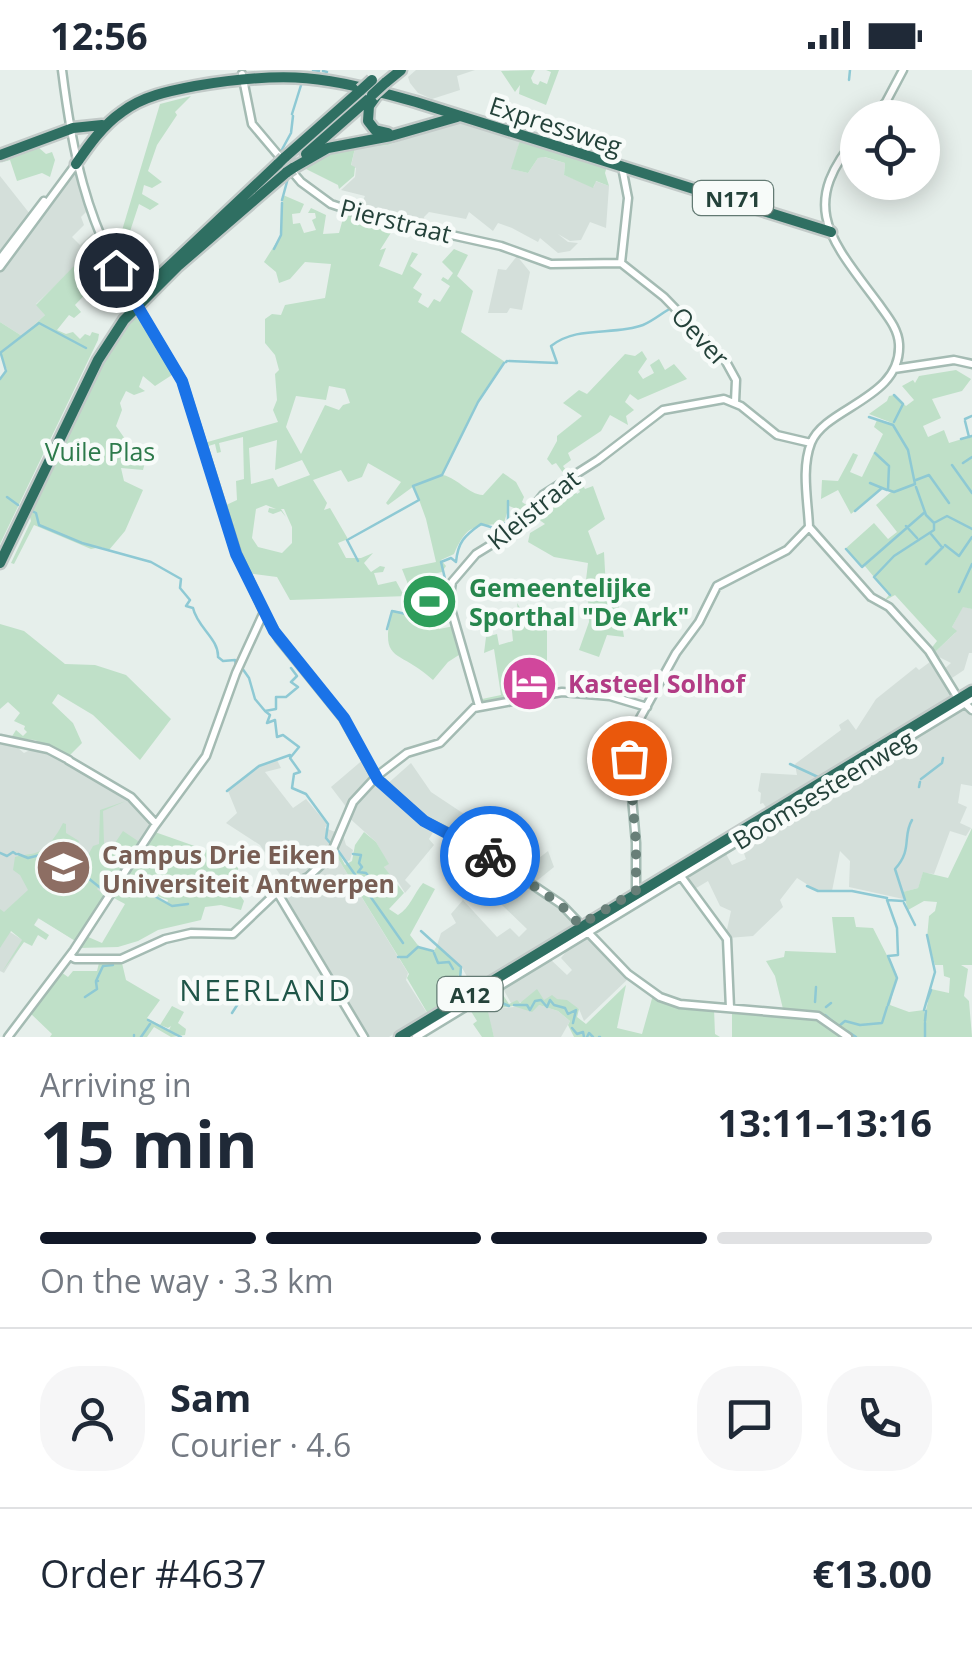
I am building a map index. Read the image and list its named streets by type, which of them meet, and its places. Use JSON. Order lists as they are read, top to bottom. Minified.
{"streets":{"highway":["Expressweg","N171","A12"],"street":["Pierstraat","Oever","Kleistraat","Boomsesteenweg"]},"crossings":[["Expressweg","N171"],["Expressweg","Pierstraat"],["Pierstraat","Oever"],["Oever","Kleistraat"],["Boomsesteenweg","A12"]],"districts":["NEERLAND"],"parks":["Vuile Plas"],"places":{"sports":["Gemeentelijke Sporthal \"De Ark\""],"hotel":["Kasteel Solhof"],"school or university":["Campus Drie Eiken Universiteit Antwerpen"]},"page":{"status":"12:56","heading":["15 min","Arriving in","13:11–13:16"],"panel":["Sam","Courier · 4.6","Order #4637","€13.00"],"bar":"On the way · 3.3 km"}}
